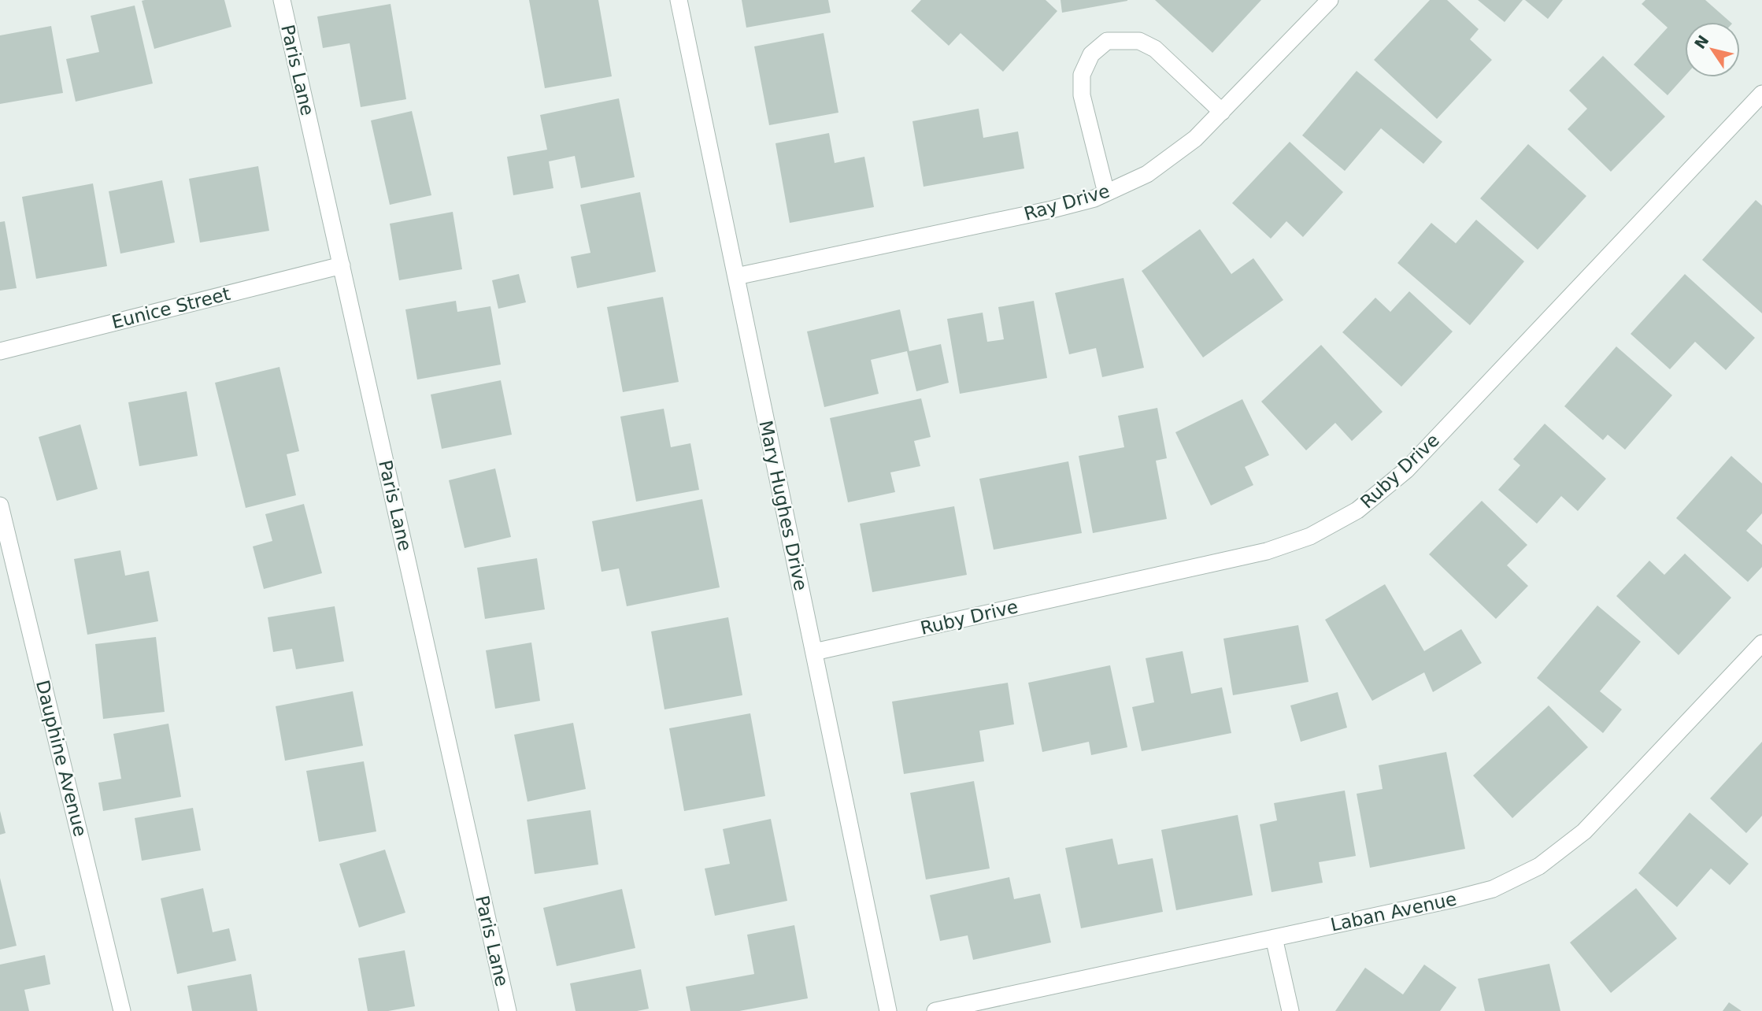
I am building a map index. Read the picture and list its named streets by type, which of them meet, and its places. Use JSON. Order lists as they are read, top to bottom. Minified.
{"streets":{"street":["Paris Lane","Ray Drive","Eunice Street","Ruby Drive","Mary Hughes Drive","Dauphine Avenue","Laban Avenue"]},"crossings":[["Paris Lane","Eunice Street"],["Ray Drive","Mary Hughes Drive"],["Ruby Drive","Mary Hughes Drive"]],"north":"top left"}
